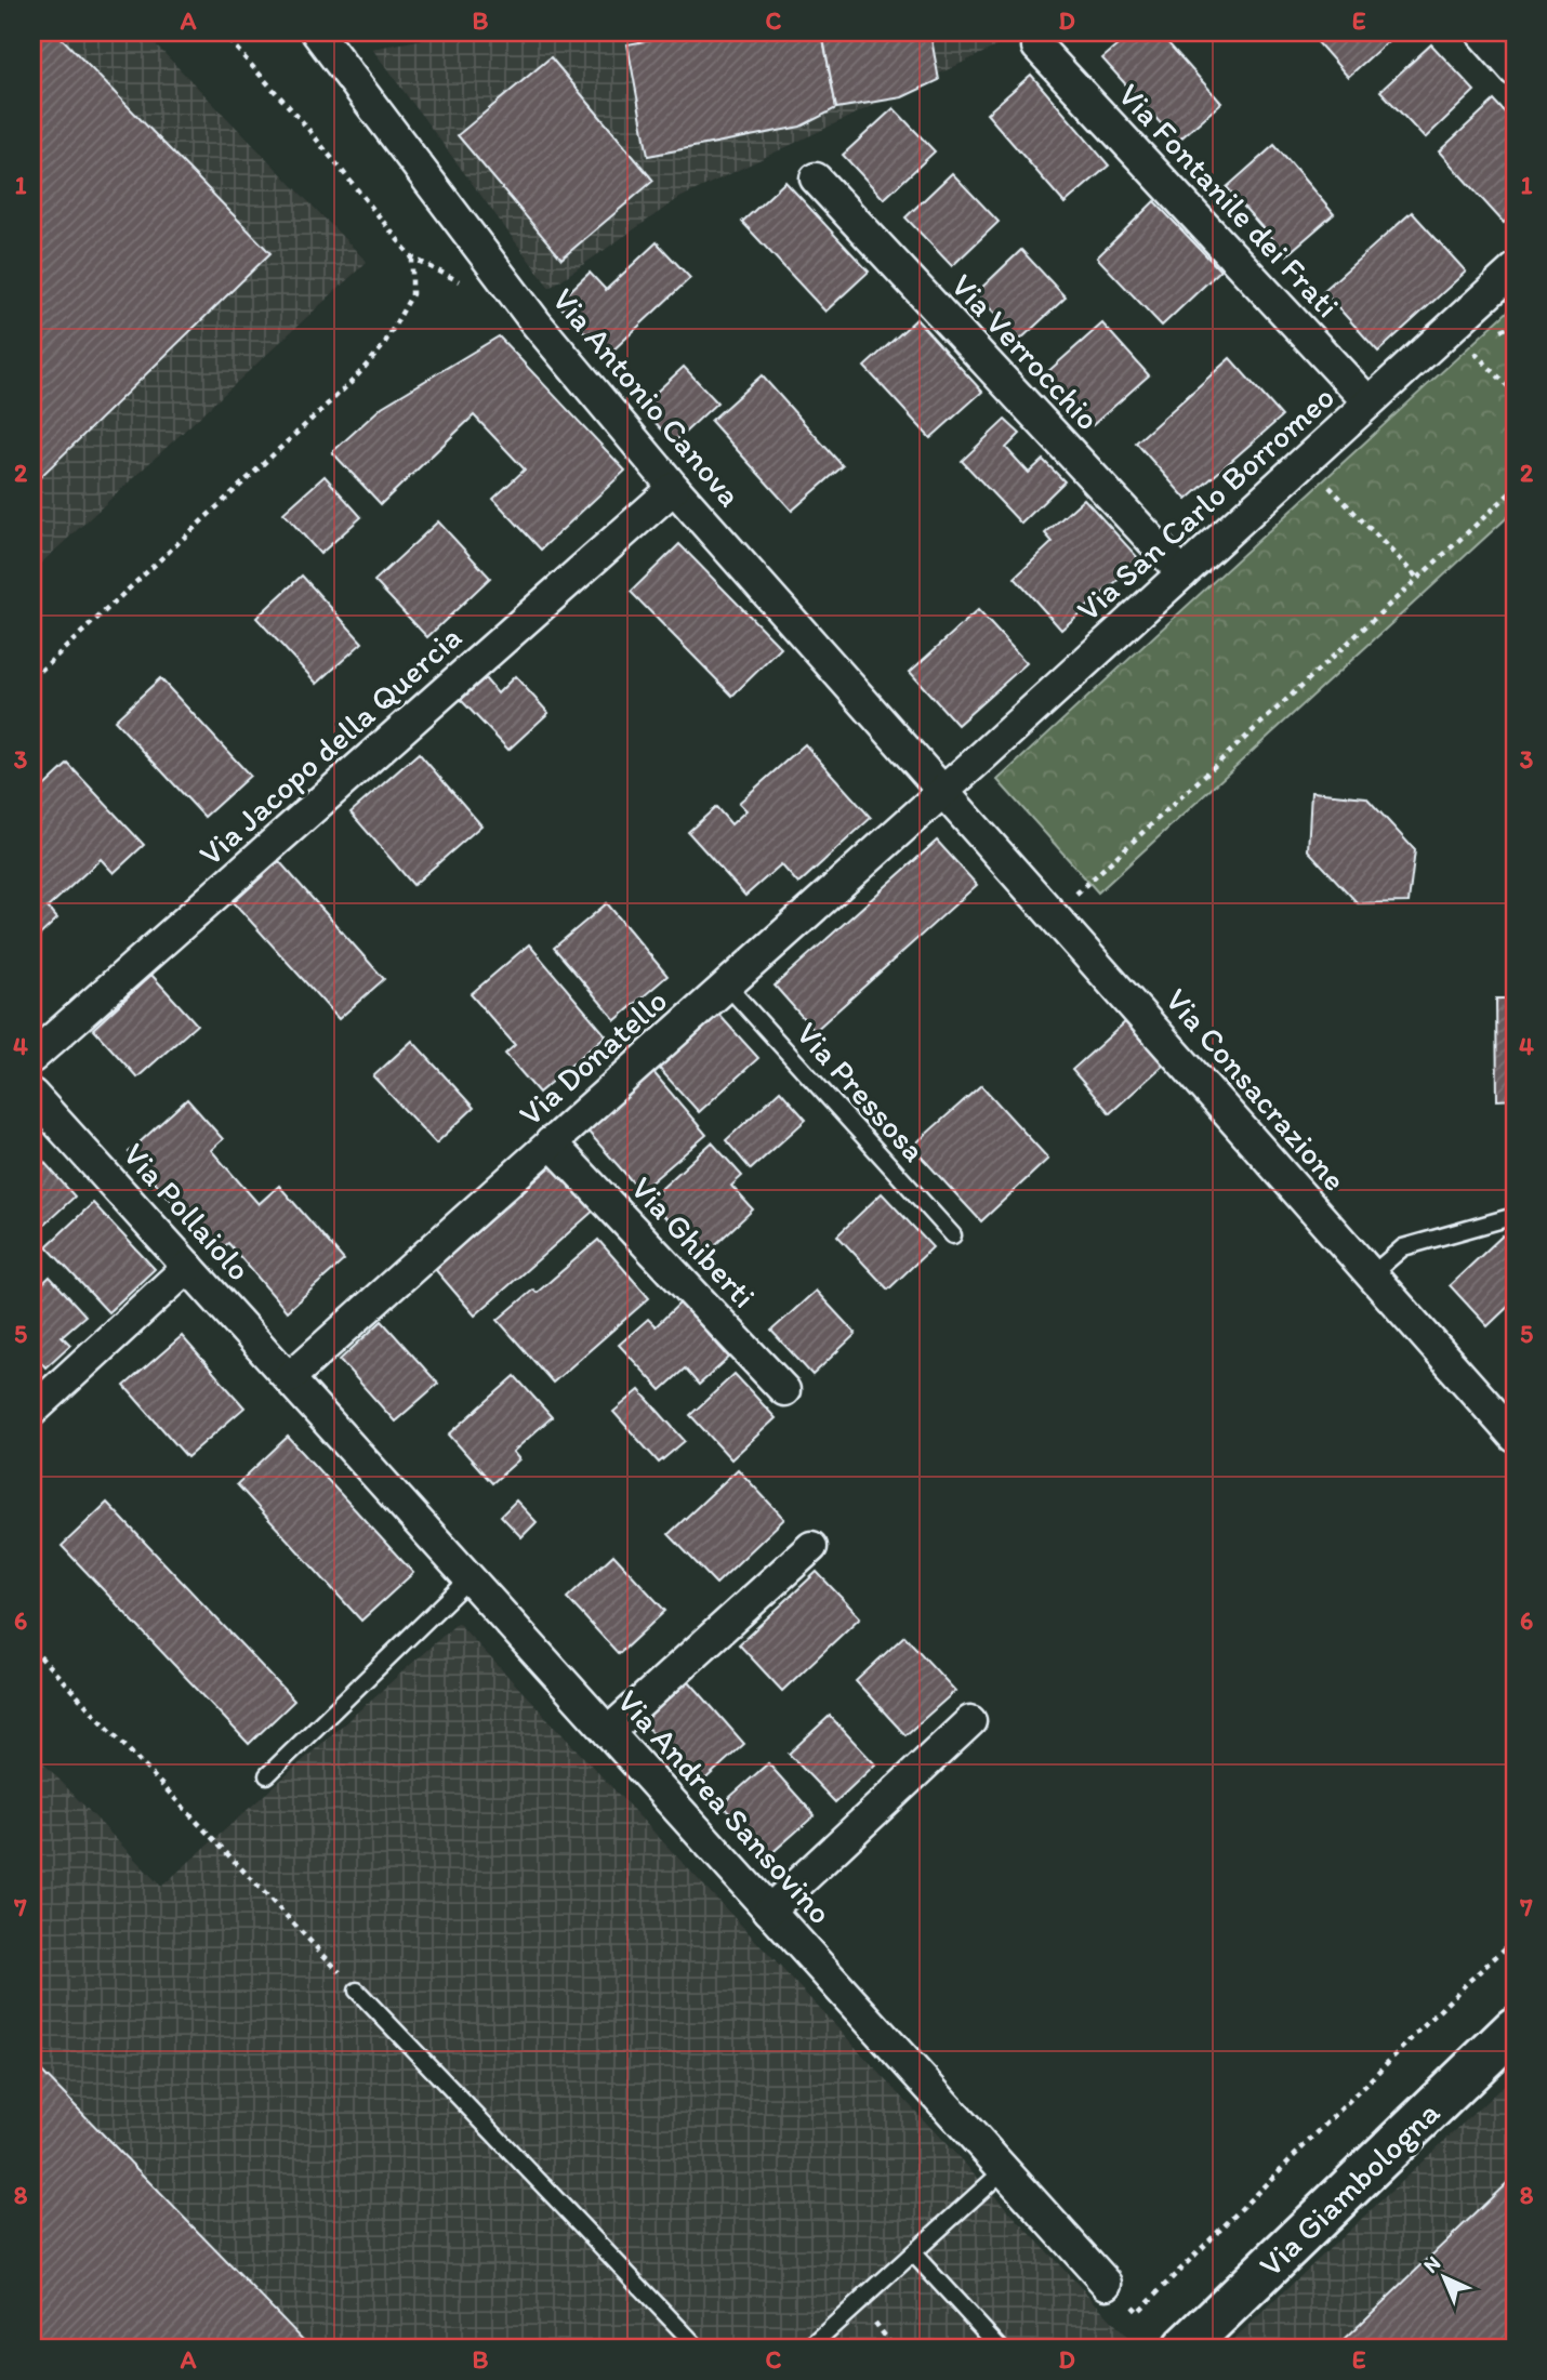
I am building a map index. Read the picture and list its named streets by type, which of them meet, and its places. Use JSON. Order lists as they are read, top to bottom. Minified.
{"streets":{"street":["Via Fontanile dei Frati","Via Verrocchio","Via Antonio Canova","Via San Carlo Borromeo","Via Jacopo della Quercia","Via Donatello","Via Consacrazione","Via Pollaiolo","Via Ghiberti","Via Andrea Sansovino","Via Giambologna"],"lane":["Via Pressosa"]},"crossings":[["Via Fontanile dei Frati","Via San Carlo Borromeo"],["Via Verrocchio","Via San Carlo Borromeo"],["Via Antonio Canova","Via San Carlo Borromeo"],["Via Antonio Canova","Via Jacopo della Quercia"],["Via Antonio Canova","Via Donatello"],["Via Antonio Canova","Via Consacrazione"],["Via San Carlo Borromeo","Via Donatello"],["Via San Carlo Borromeo","Via Consacrazione"],["Via Donatello","Via Consacrazione"],["Via Donatello","Via Pressosa"],["Via Donatello","Via Pollaiolo"],["Via Donatello","Via Ghiberti"],["Via Donatello","Via Andrea Sansovino"],["Via Pollaiolo","Via Andrea Sansovino"]],"north":"top left","grid":{"columns":["A","B","C","D","E"],"rows":["1","2","3","4","5","6","7","8"]}}
